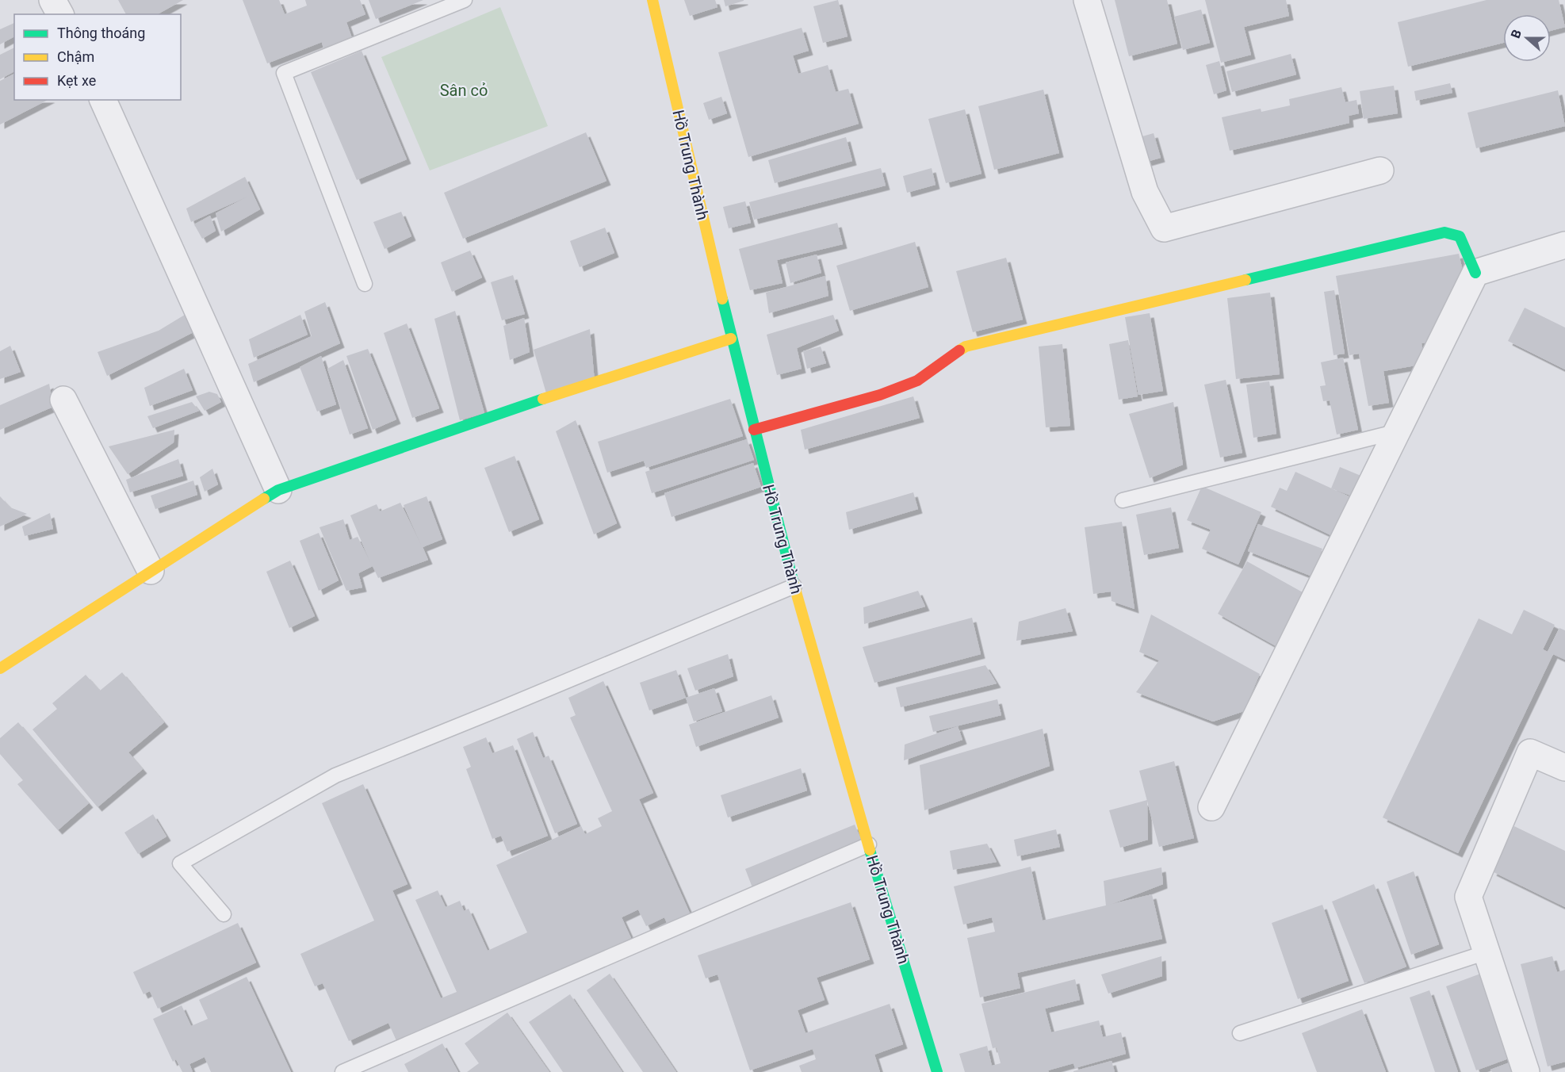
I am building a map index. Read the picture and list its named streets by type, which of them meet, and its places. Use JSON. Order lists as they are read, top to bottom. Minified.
{"streets":{"street":["Hồ Trung Thành"]},"parks":["Sân cỏ"],"legend":["Thông thoáng","Chậm","Kẹt xe"],"north":"left"}
